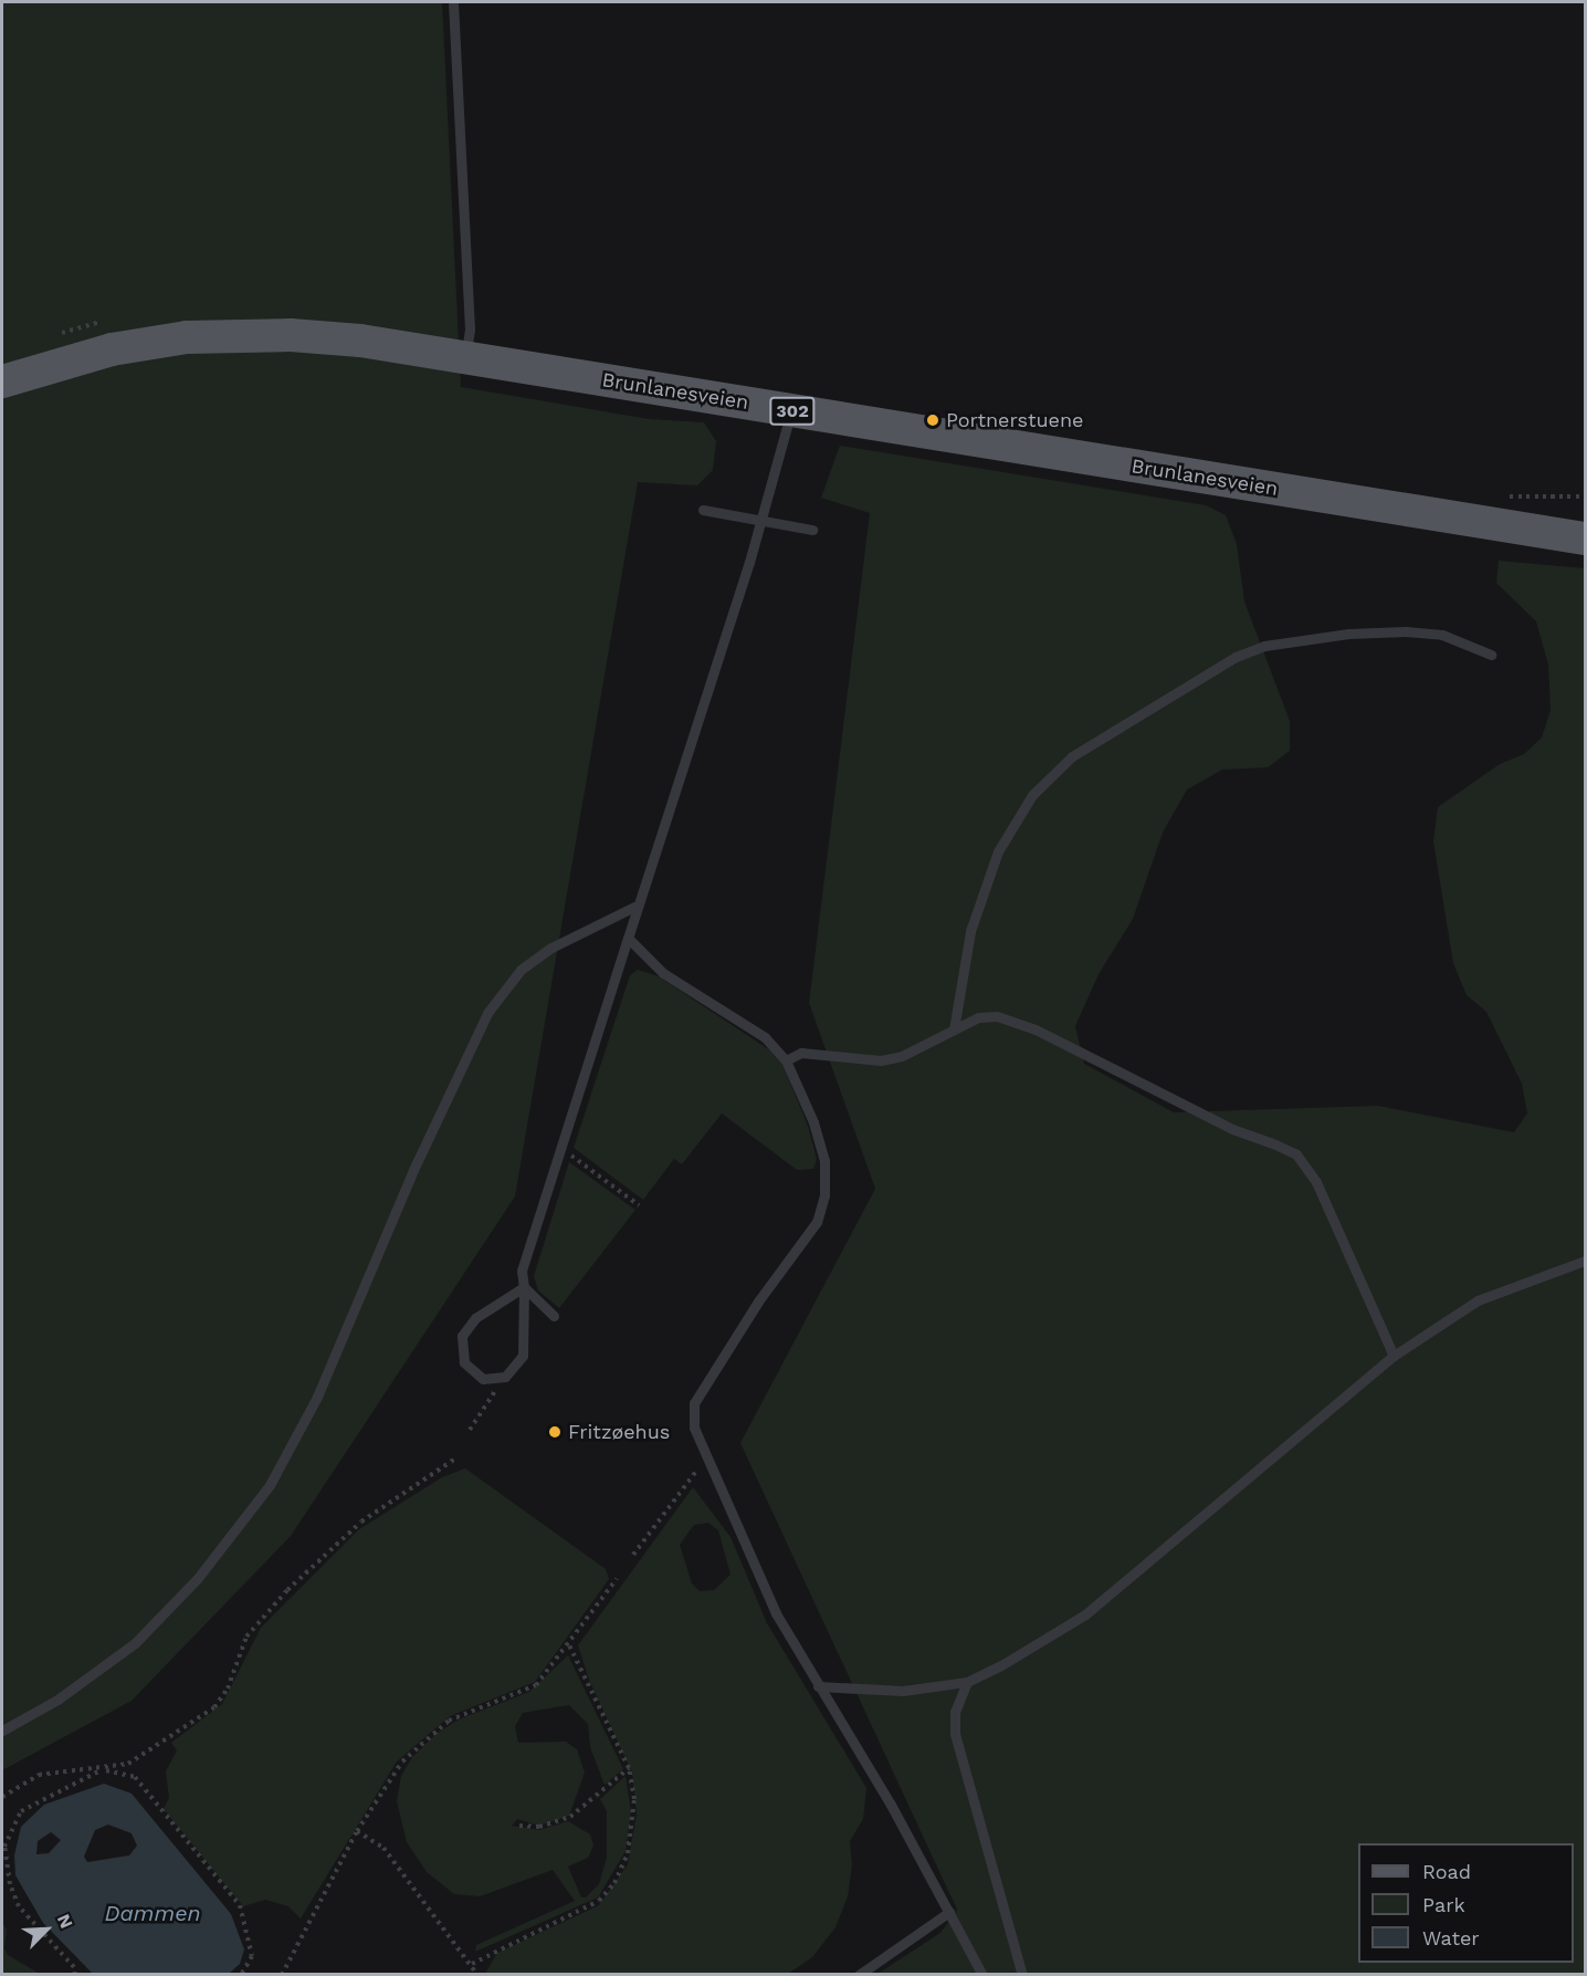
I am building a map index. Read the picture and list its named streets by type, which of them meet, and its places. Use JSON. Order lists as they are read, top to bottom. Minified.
{"streets":{"main road":["Brunlanesveien","302"]},"water":["Dammen"],"places":["Portnerstuene","Fritzøehus"],"legend":["Road","Park","Water"],"north":"top right"}
